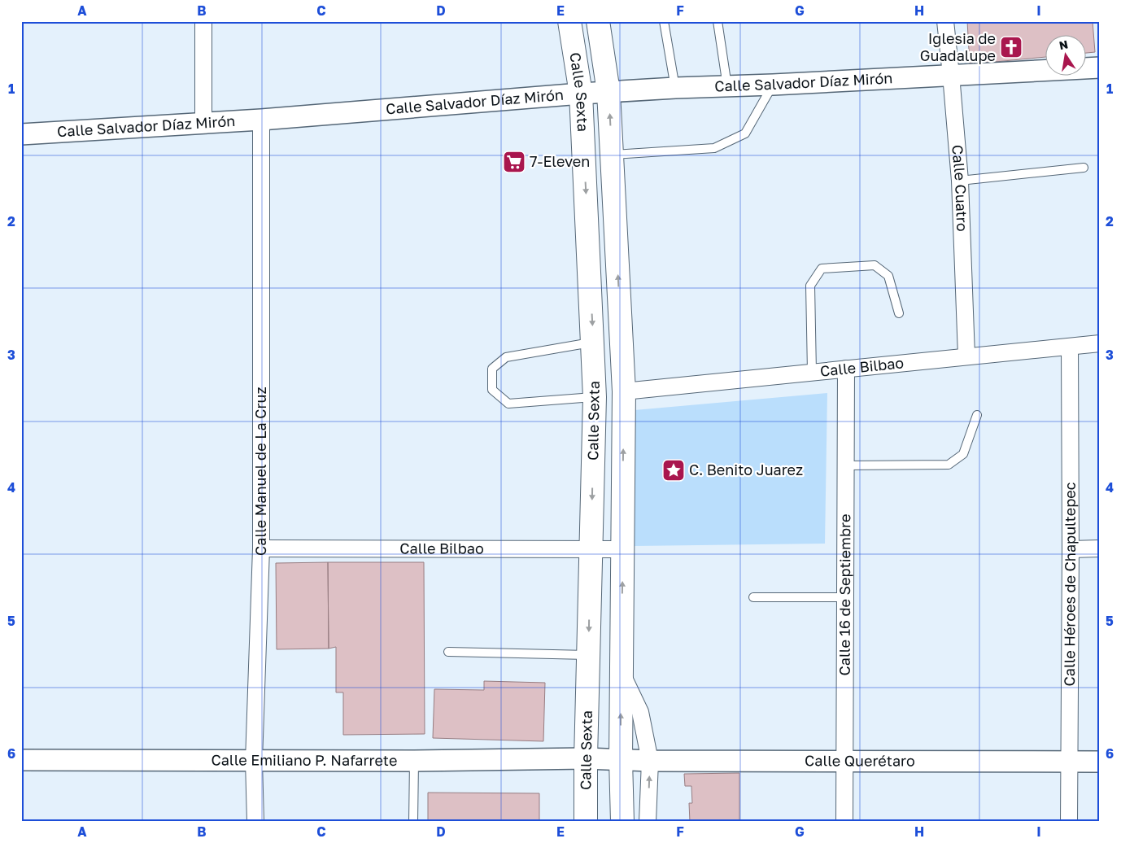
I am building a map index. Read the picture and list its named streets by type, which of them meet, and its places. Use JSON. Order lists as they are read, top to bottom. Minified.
{"streets":{"main road":["Calle Sexta"],"street":["Calle Salvador Díaz Mirón","Calle Cuatro","Calle Bilbao","Calle Manuel de La Cruz","Calle Héroes de Chapultepec","Calle 16 de Septiembre","Calle Emiliano P. Nafarrete","Calle Querétaro"]},"crossings":[["Calle Salvador Díaz Mirón","Calle Sexta"],["Calle Salvador Díaz Mirón","Calle Cuatro"],["Calle Salvador Díaz Mirón","Calle Manuel de La Cruz"],["Calle Sexta","Calle Bilbao"],["Calle Sexta","Calle Emiliano P. Nafarrete"],["Calle Sexta","Calle Querétaro"],["Calle Cuatro","Calle Bilbao"],["Calle Bilbao","Calle Manuel de La Cruz"],["Calle Bilbao","Calle Héroes de Chapultepec"],["Calle Bilbao","Calle 16 de Septiembre"],["Calle Manuel de La Cruz","Calle Emiliano P. Nafarrete"],["Calle Héroes de Chapultepec","Calle Querétaro"],["Calle 16 de Septiembre","Calle Querétaro"],["Calle Emiliano P. Nafarrete","Calle Querétaro"]],"places":{"church":["Iglesia de Guadalupe"],"supermarket":["7-Eleven"],"place":["C. Benito Juarez"]},"north":"top","grid":{"columns":["A","B","C","D","E","F","G","H","I"],"rows":["1","2","3","4","5","6"]}}
